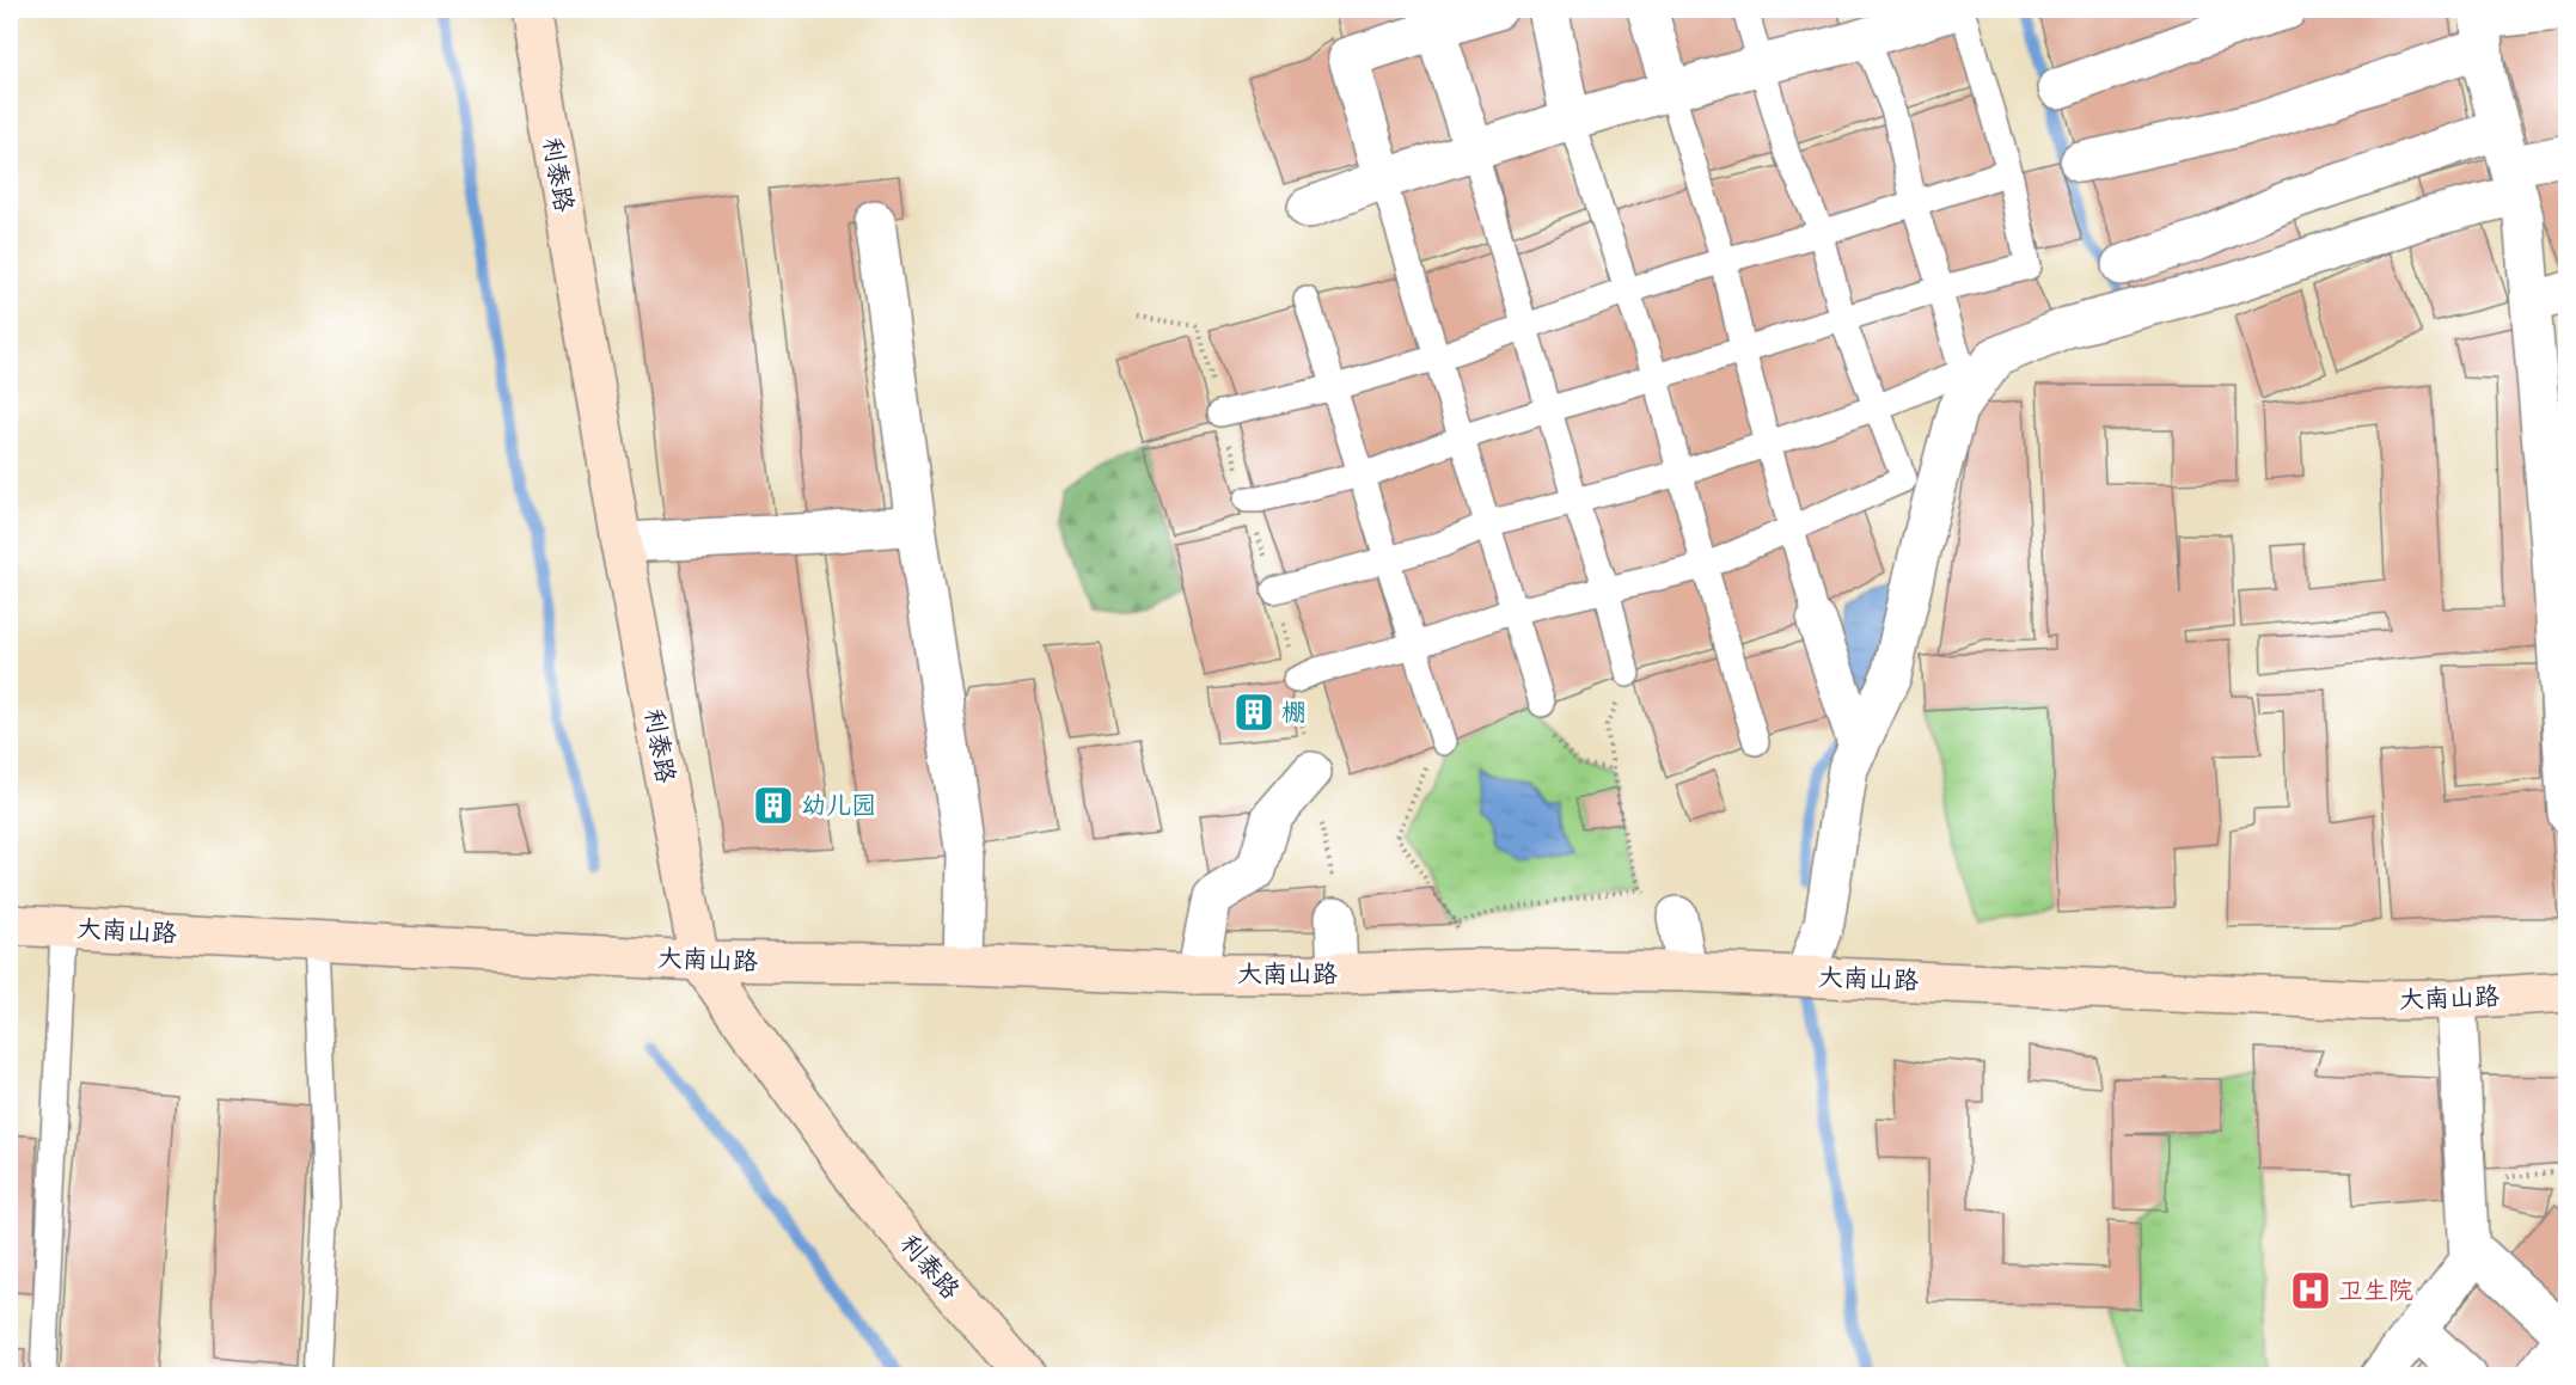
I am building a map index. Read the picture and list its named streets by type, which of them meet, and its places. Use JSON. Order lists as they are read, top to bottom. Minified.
{"streets":{"main road":["利泰路","大南山路"]},"crossings":[["利泰路","大南山路"]],"places":{"building":["棚","幼儿园"],"hospital":["卫生院"]}}
